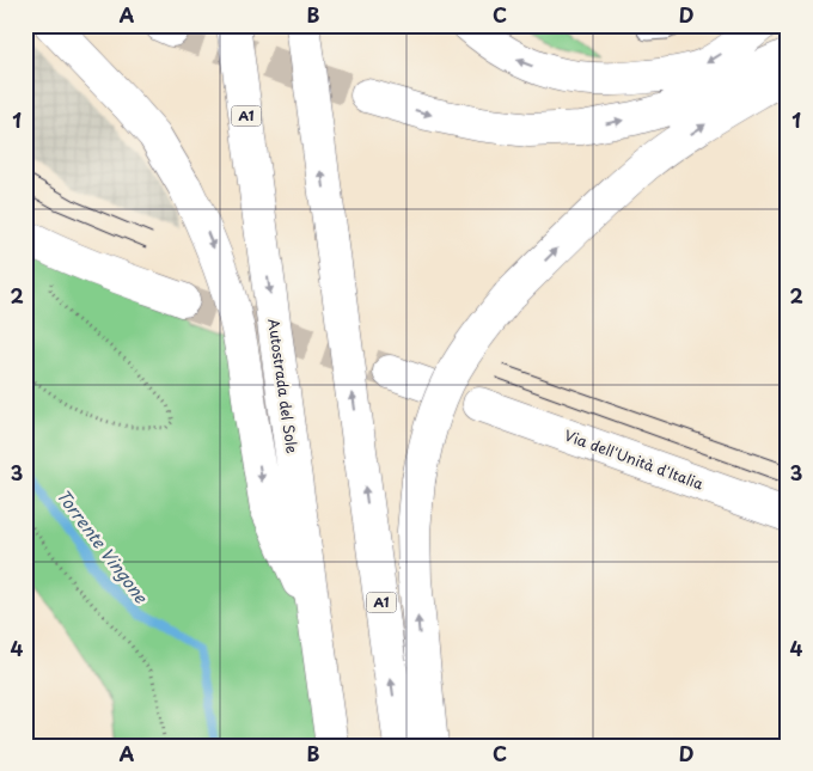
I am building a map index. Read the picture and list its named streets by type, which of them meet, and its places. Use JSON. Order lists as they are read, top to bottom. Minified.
{"streets":{"main road":["A1","Autostrada del Sole","Via dell'Unità d'Italia"]},"water":["Torrente Vingone"],"grid":{"columns":["A","B","C","D"],"rows":["1","2","3","4"]}}
